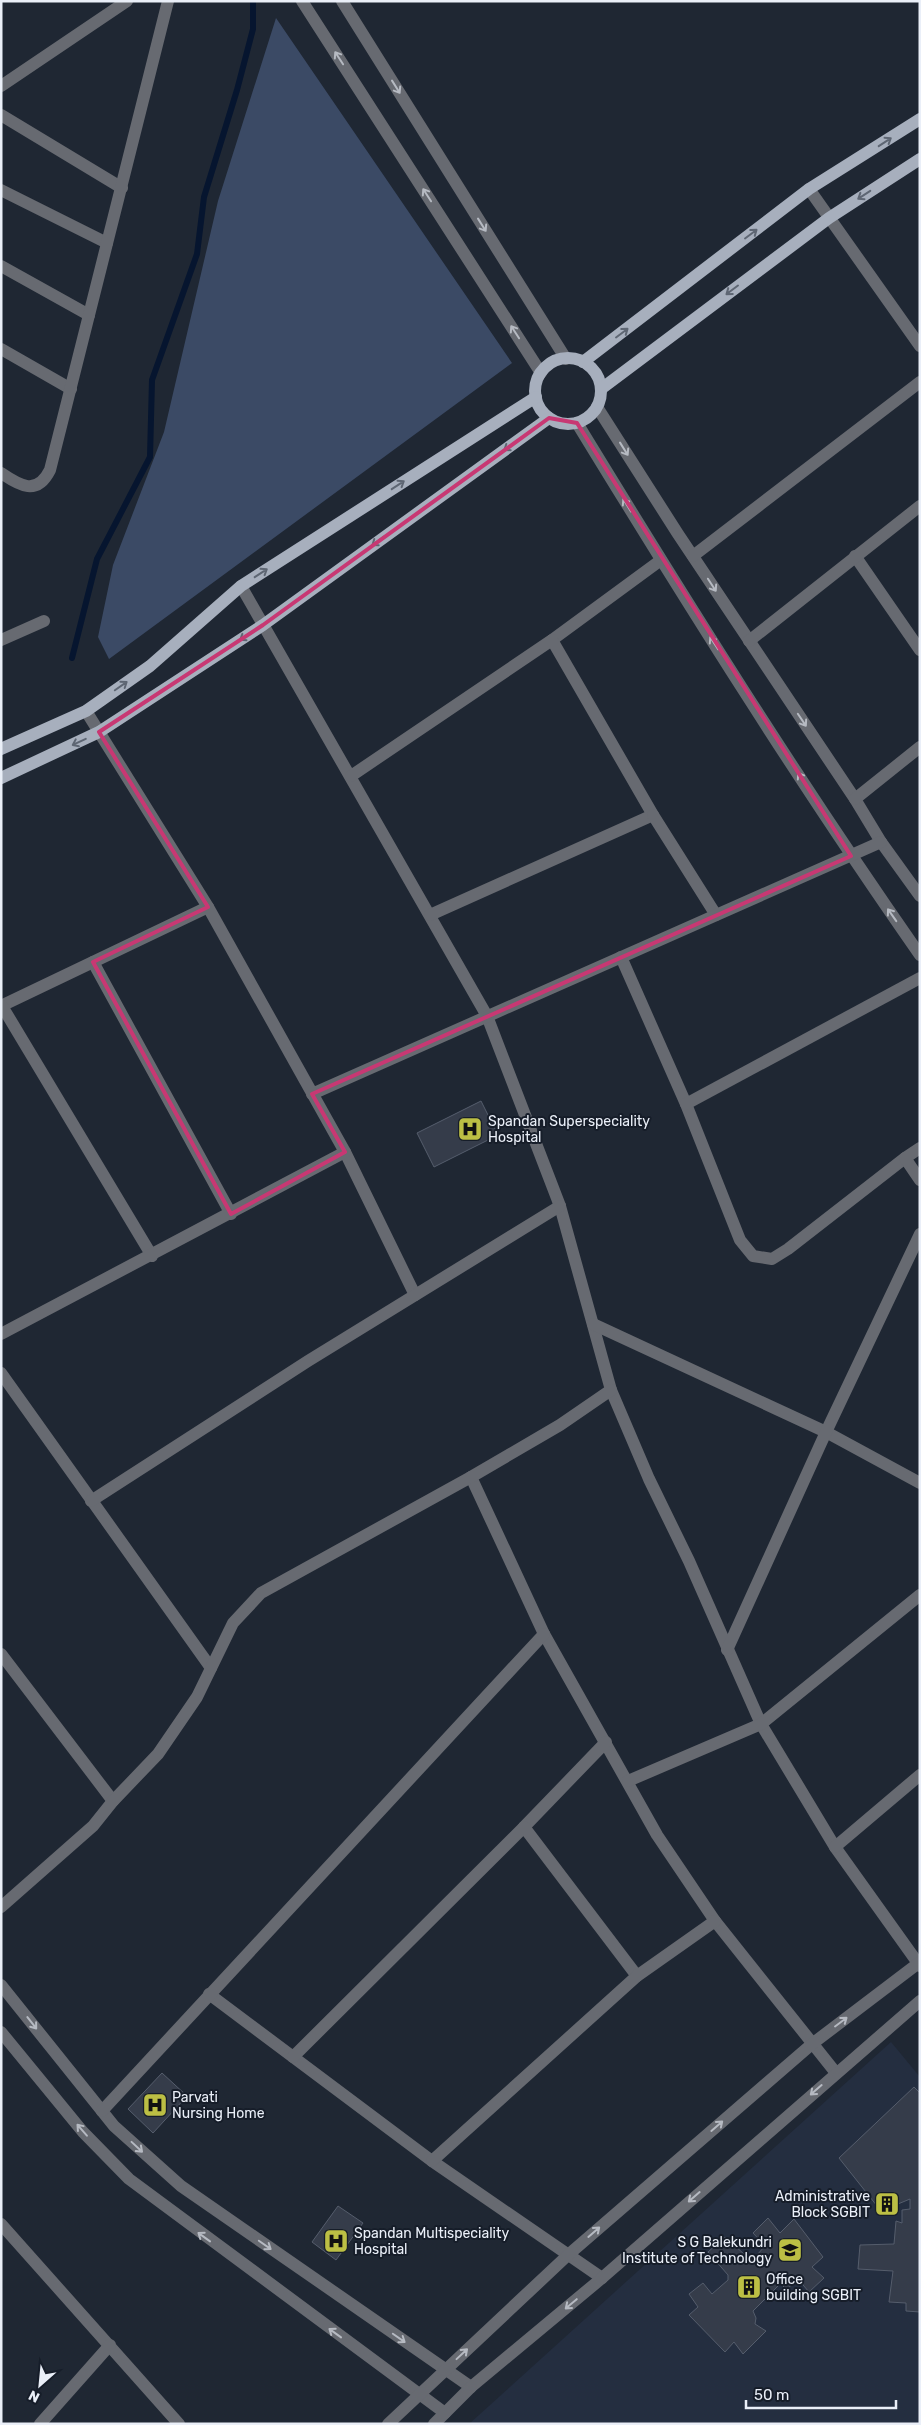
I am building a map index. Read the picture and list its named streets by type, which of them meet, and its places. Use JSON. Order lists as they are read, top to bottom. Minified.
{"places":{"hospital":["Spandan Superspeciality Hospital","Parvati Nursing Home","Spandan Multispeciality Hospital"],"building":["Administrative Block SGBIT","Office building SGBIT"],"school or university":["S G Balekundri Institute of Technology"]},"scale_bar":"50 m","north":"bottom left"}
